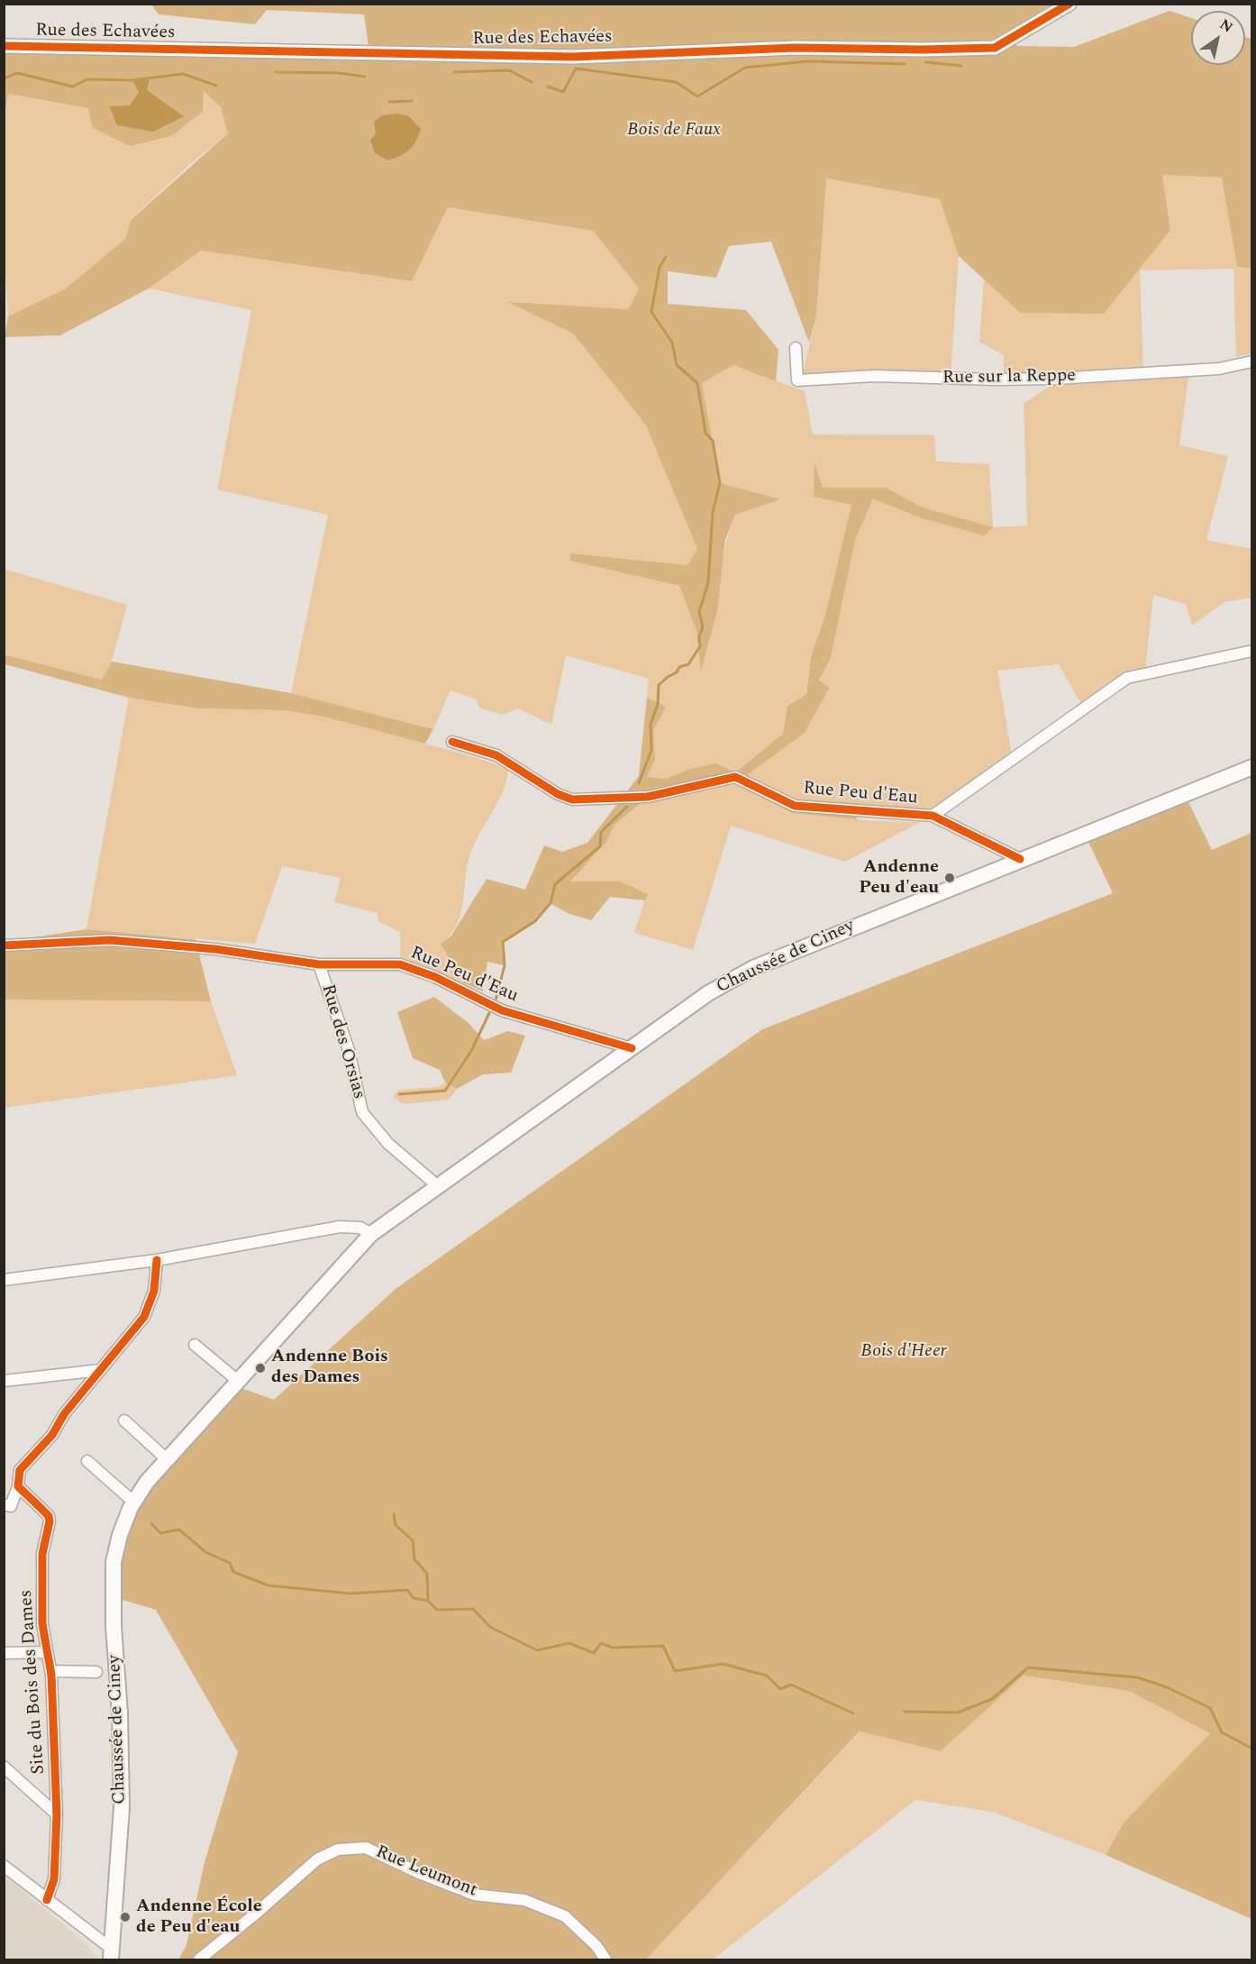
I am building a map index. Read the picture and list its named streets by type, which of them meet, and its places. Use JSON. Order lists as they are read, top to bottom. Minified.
{"streets":{"main road":["Chaussée de Ciney"],"street":["Rue des Echavées","Rue sur la Reppe","Rue Peu d'Eau","Rue des Orsias","Site du Bois des Dames","Rue Leumont"]},"crossings":[["Rue Peu d'Eau","Chaussée de Ciney"],["Rue Peu d'Eau","Rue des Orsias"],["Chaussée de Ciney","Rue des Orsias"]],"parks":["Bois de Faux","Bois d'Heer"],"places":["Andenne Peu d'eau","Andenne Bois des Dames","Andenne École de Peu d'eau"],"north":"top right"}
